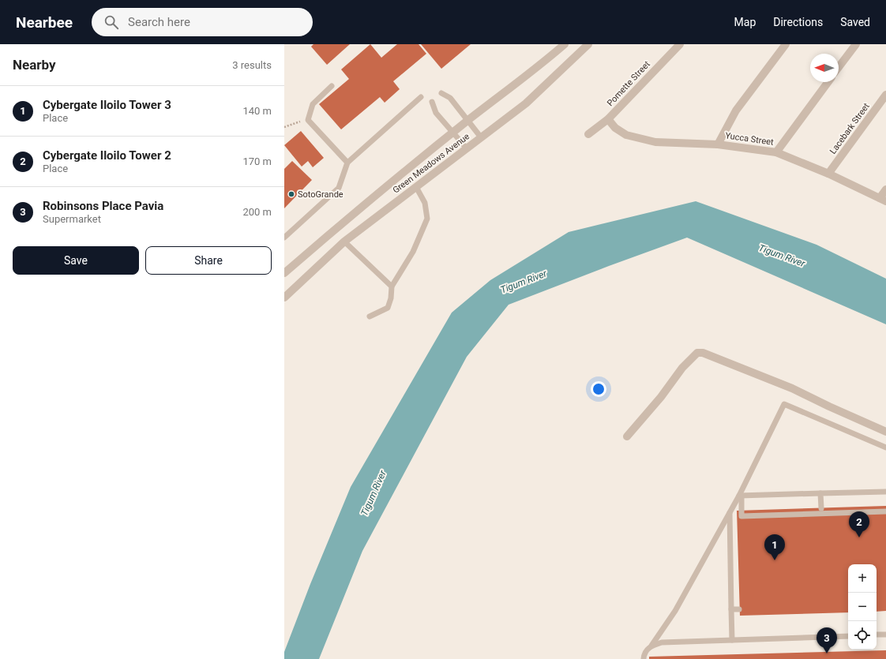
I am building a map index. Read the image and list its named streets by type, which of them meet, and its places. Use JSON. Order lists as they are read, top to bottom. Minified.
{"streets":{"street":["Pomette Street","Lacebark Street","Yucca Street","Green Meadows Avenue"]},"crossings":[["Pomette Street","Yucca Street"],["Lacebark Street","Yucca Street"]],"water":["Tigum River"],"places":["SotoGrande"],"north":"left","page":{"header":"Nearbee","search":"Search here","nav":["Map","Directions","Saved"],"heading":["Nearby","3 results"],"list":[{"mark":"1","name":"Cybergate Iloilo Tower 3","note":"Place","value":"140 m"},{"mark":"2","name":"Cybergate Iloilo Tower 2","note":"Place","value":"170 m"},{"mark":"3","name":"Robinsons Place Pavia","note":"Supermarket","value":"200 m"}],"buttons":["Save","Share"],"pins":["2","1","3"],"map_buttons":["+","−"]}}
